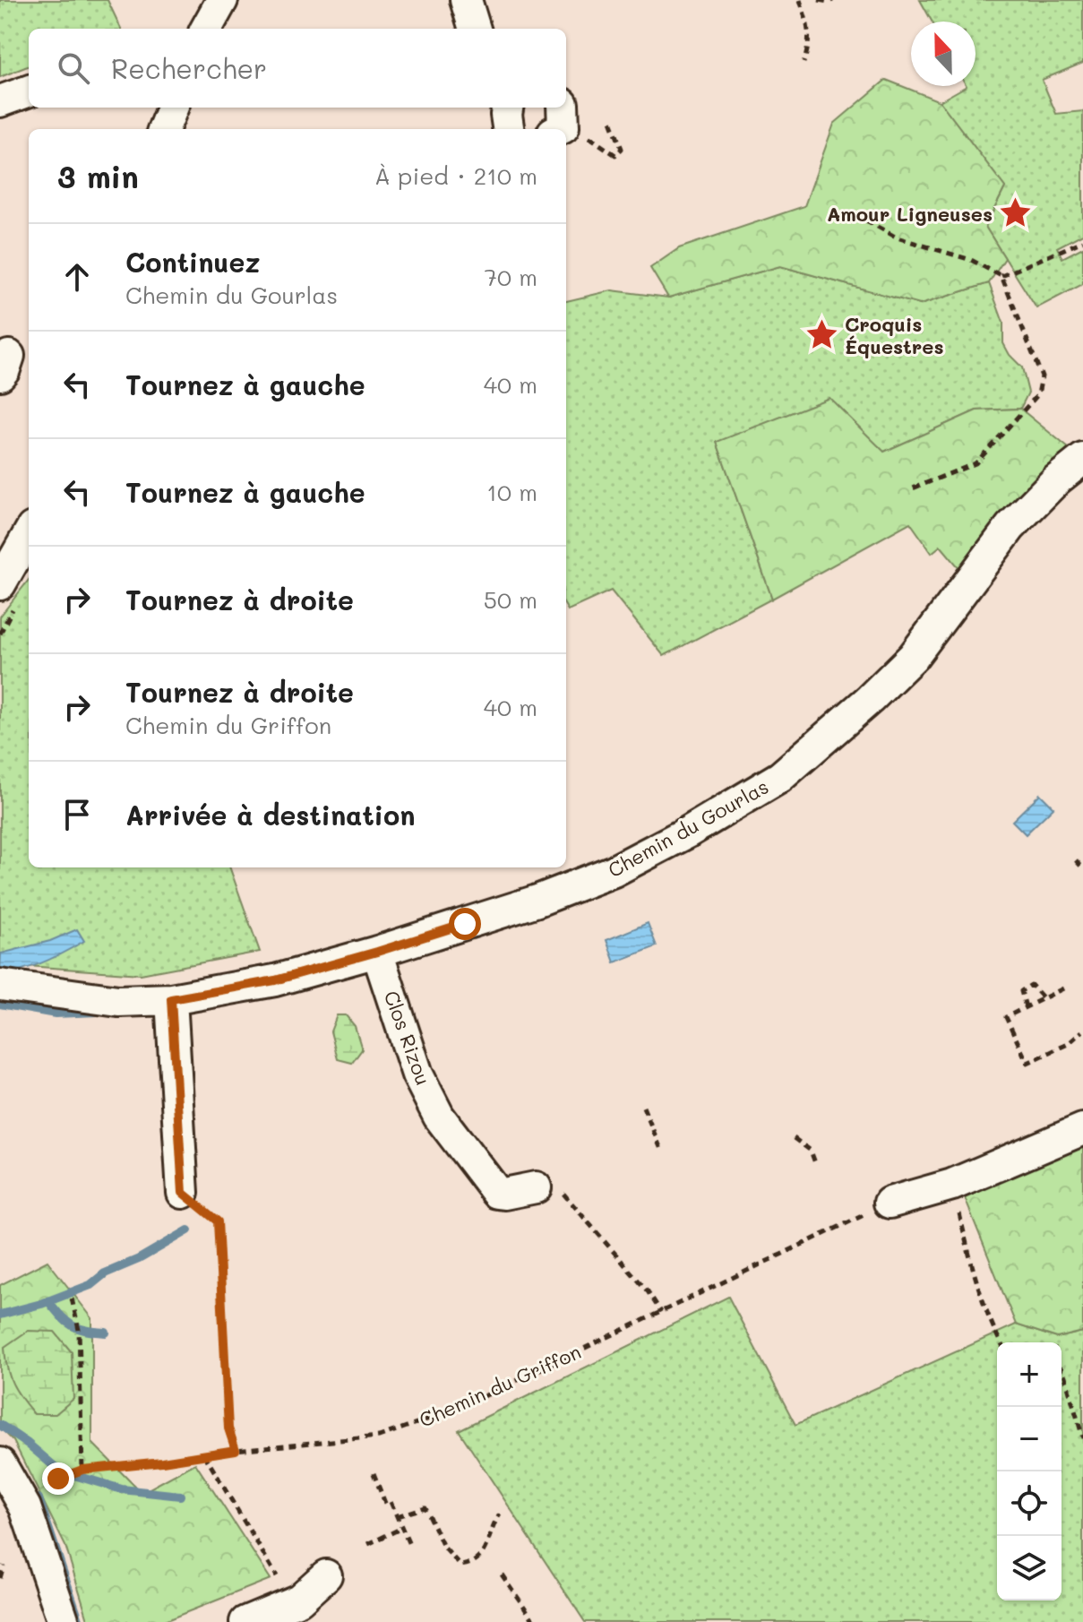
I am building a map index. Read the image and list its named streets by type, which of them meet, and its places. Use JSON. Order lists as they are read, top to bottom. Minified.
{"streets":{"street":["Chemin du Gourlas","Clos Rizou"],"path":["Chemin du Griffon"]},"crossings":[["Chemin du Gourlas","Clos Rizou"]],"places":{"place":["Amour Ligneuses","Croquis Équestres"]},"north":"top","page":{"search":"Rechercher","heading":["3 min","À pied · 210 m"],"list":[["Continuez","Chemin du Gourlas","70 m"],["Tournez à gauche","40 m"],["Tournez à gauche","10 m"],["Tournez à droite","50 m"],["Tournez à droite","Chemin du Griffon","40 m"],"Arrivée à destination"],"map_buttons":["+","−"]}}
